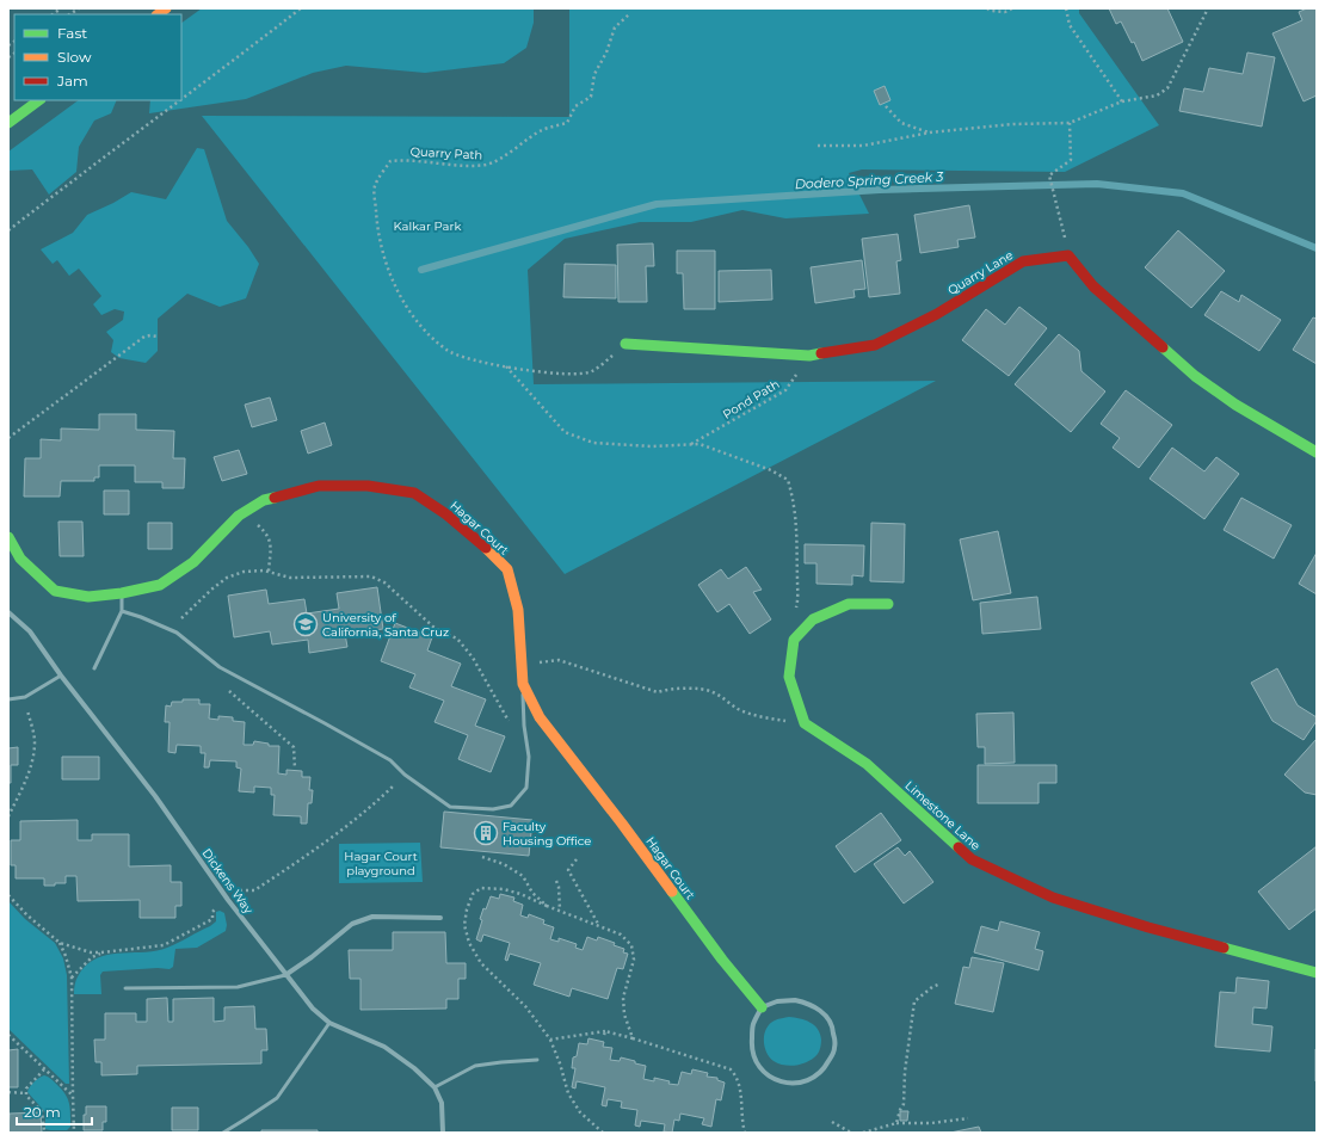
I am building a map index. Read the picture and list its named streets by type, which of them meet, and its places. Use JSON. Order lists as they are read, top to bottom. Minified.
{"streets":{"street":["Quarry Lane","Hagar Court","Limestone Lane","Dickens Way"],"path":["Quarry Path","Pond Path"]},"crossings":[["Quarry Path","Quarry Lane"],["Quarry Lane","Pond Path"]],"water":["Dodero Spring Creek 3"],"parks":["Kalkar Park","Hagar Court playground"],"places":{"school or university":["University of California, Santa Cruz"],"building":["Faculty Housing Office"]},"legend":["Fast","Slow","Jam"],"scale_bar":"20 m"}
